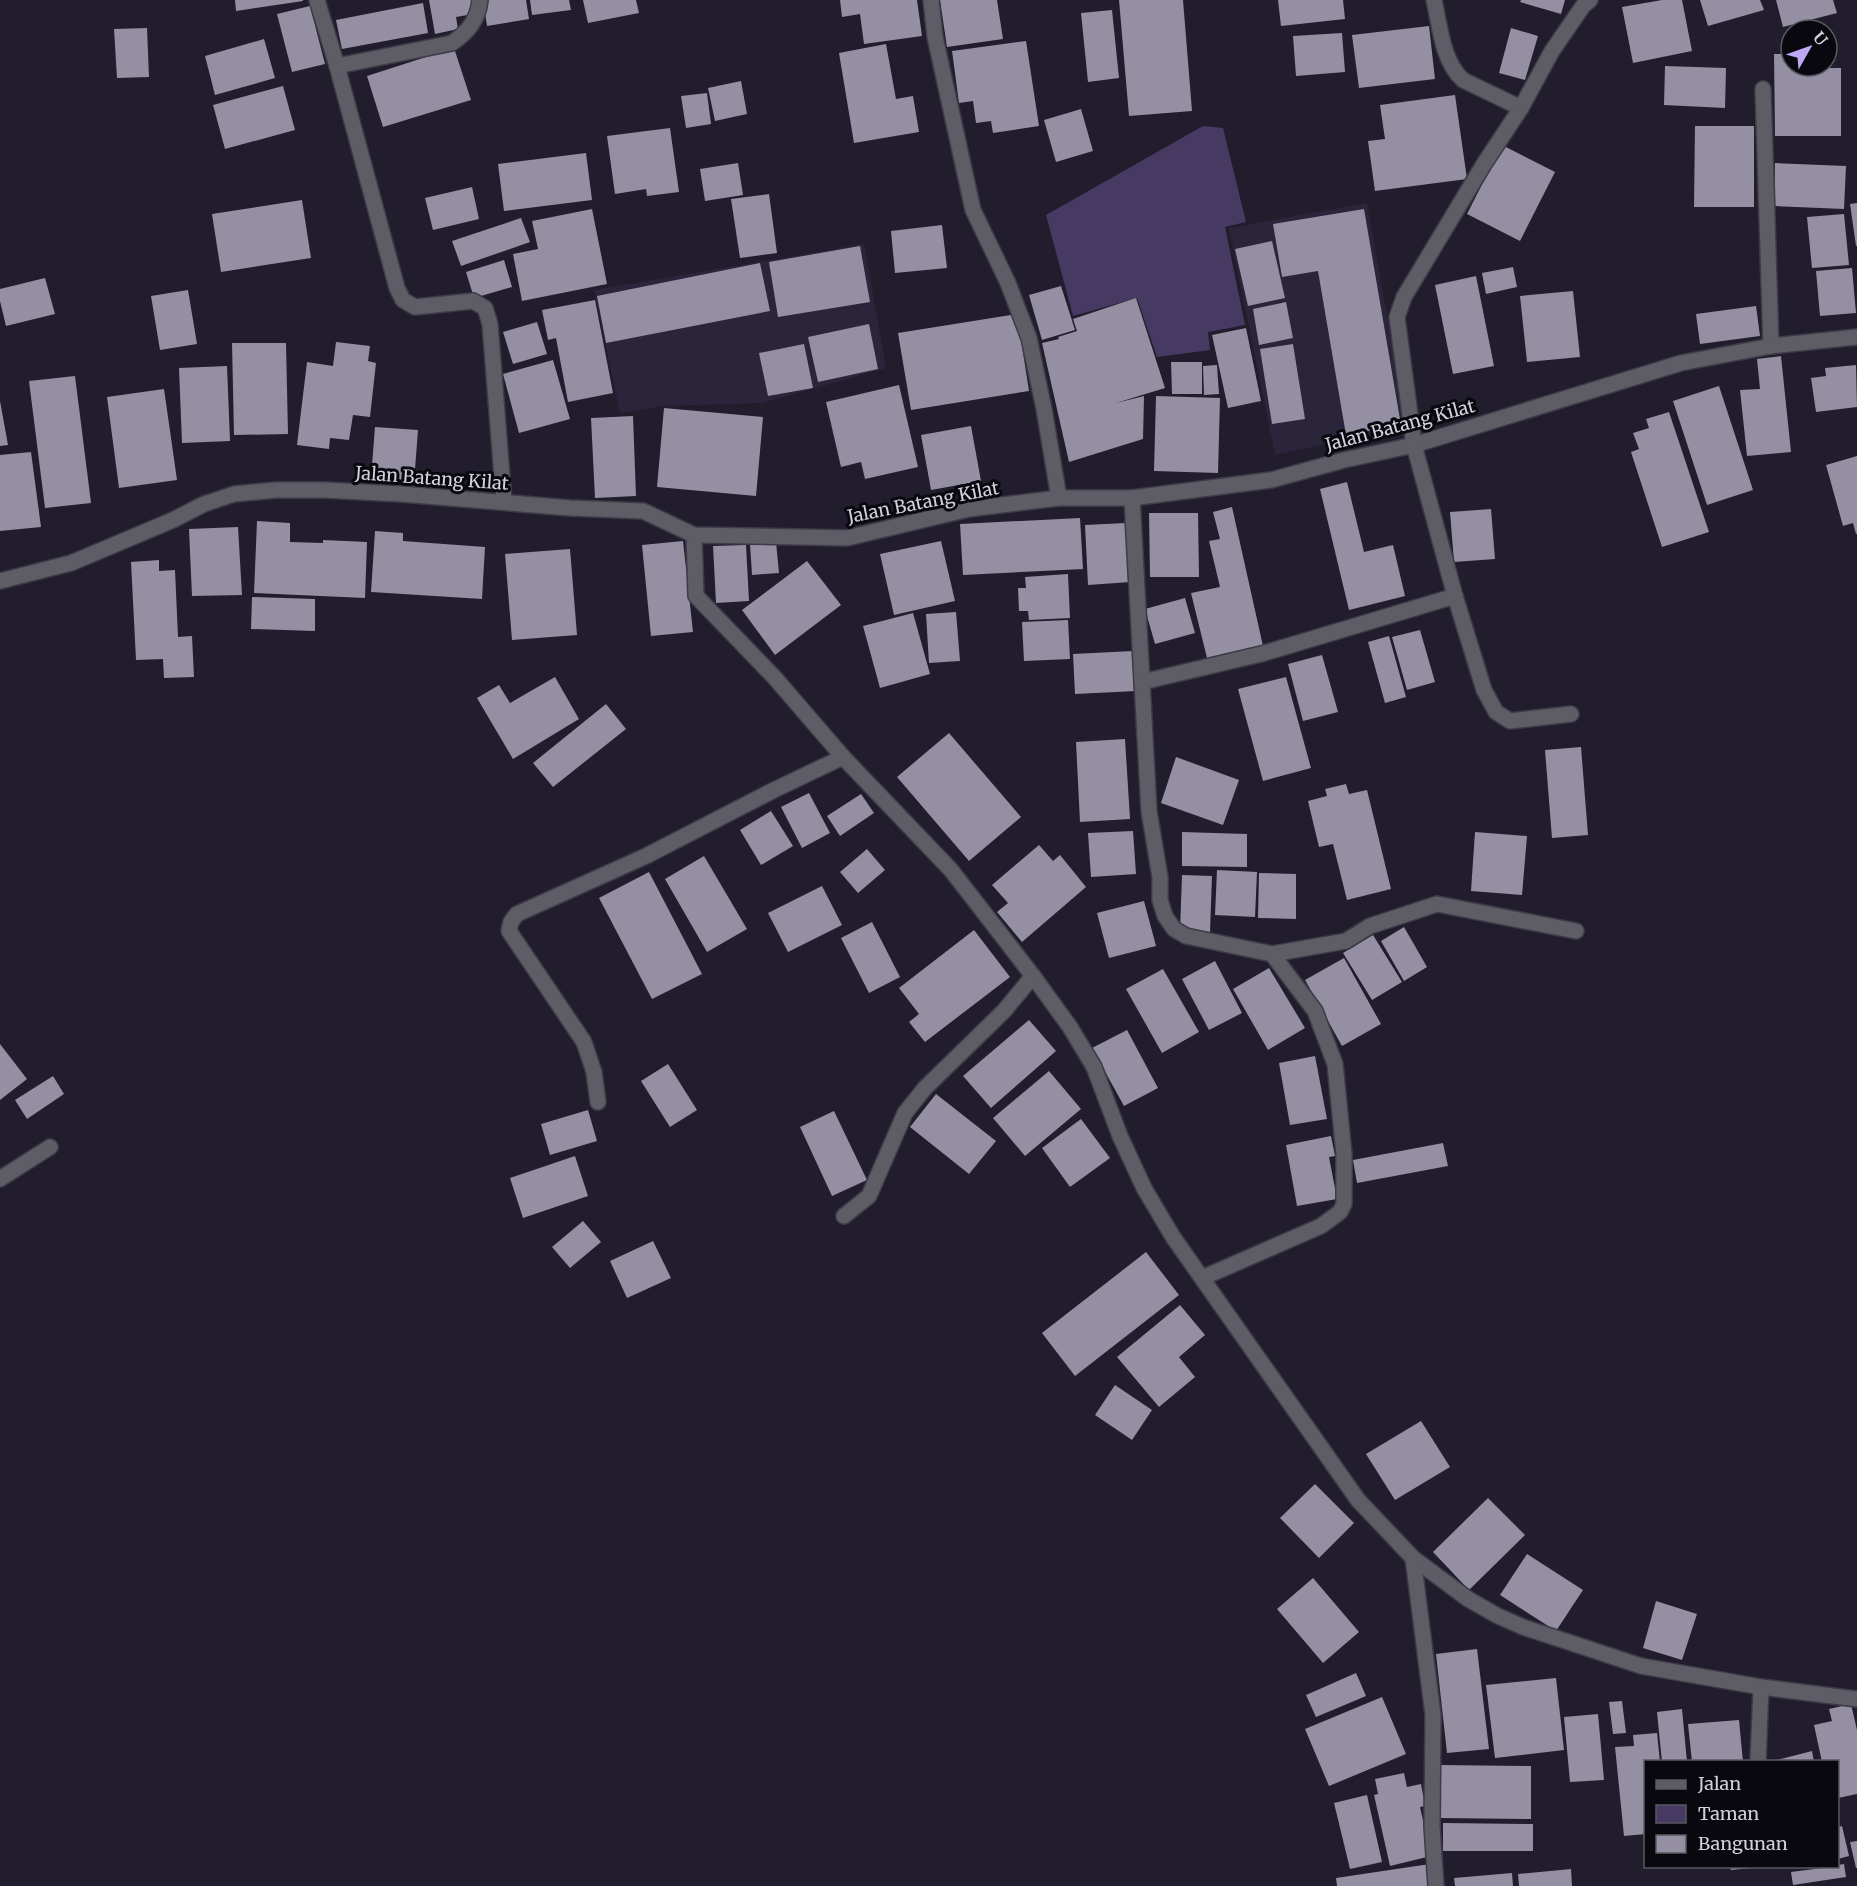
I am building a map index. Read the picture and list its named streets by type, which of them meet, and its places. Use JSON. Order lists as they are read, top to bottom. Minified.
{"streets":{"street":["Jalan Batang Kilat"]},"legend":["Jalan","Taman","Bangunan"],"north":"top right"}
